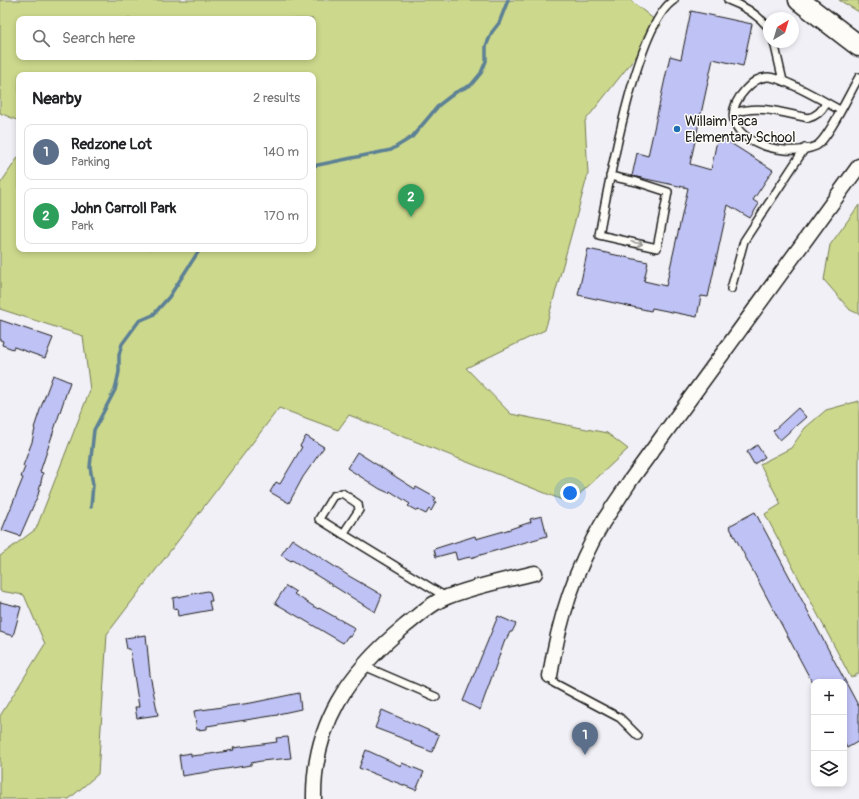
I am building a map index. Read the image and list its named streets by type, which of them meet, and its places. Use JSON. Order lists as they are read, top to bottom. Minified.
{"places":["Willaim Paca Elementary School"],"north":"top right","page":{"search":"Search here","heading":["Nearby","2 results"],"list":[{"mark":"1","name":"Redzone Lot","note":"Parking","value":"140 m"},{"mark":"2","name":"John Carroll Park","note":"Park","value":"170 m"}],"pins":["2","1"],"map_buttons":["+","−"]}}
